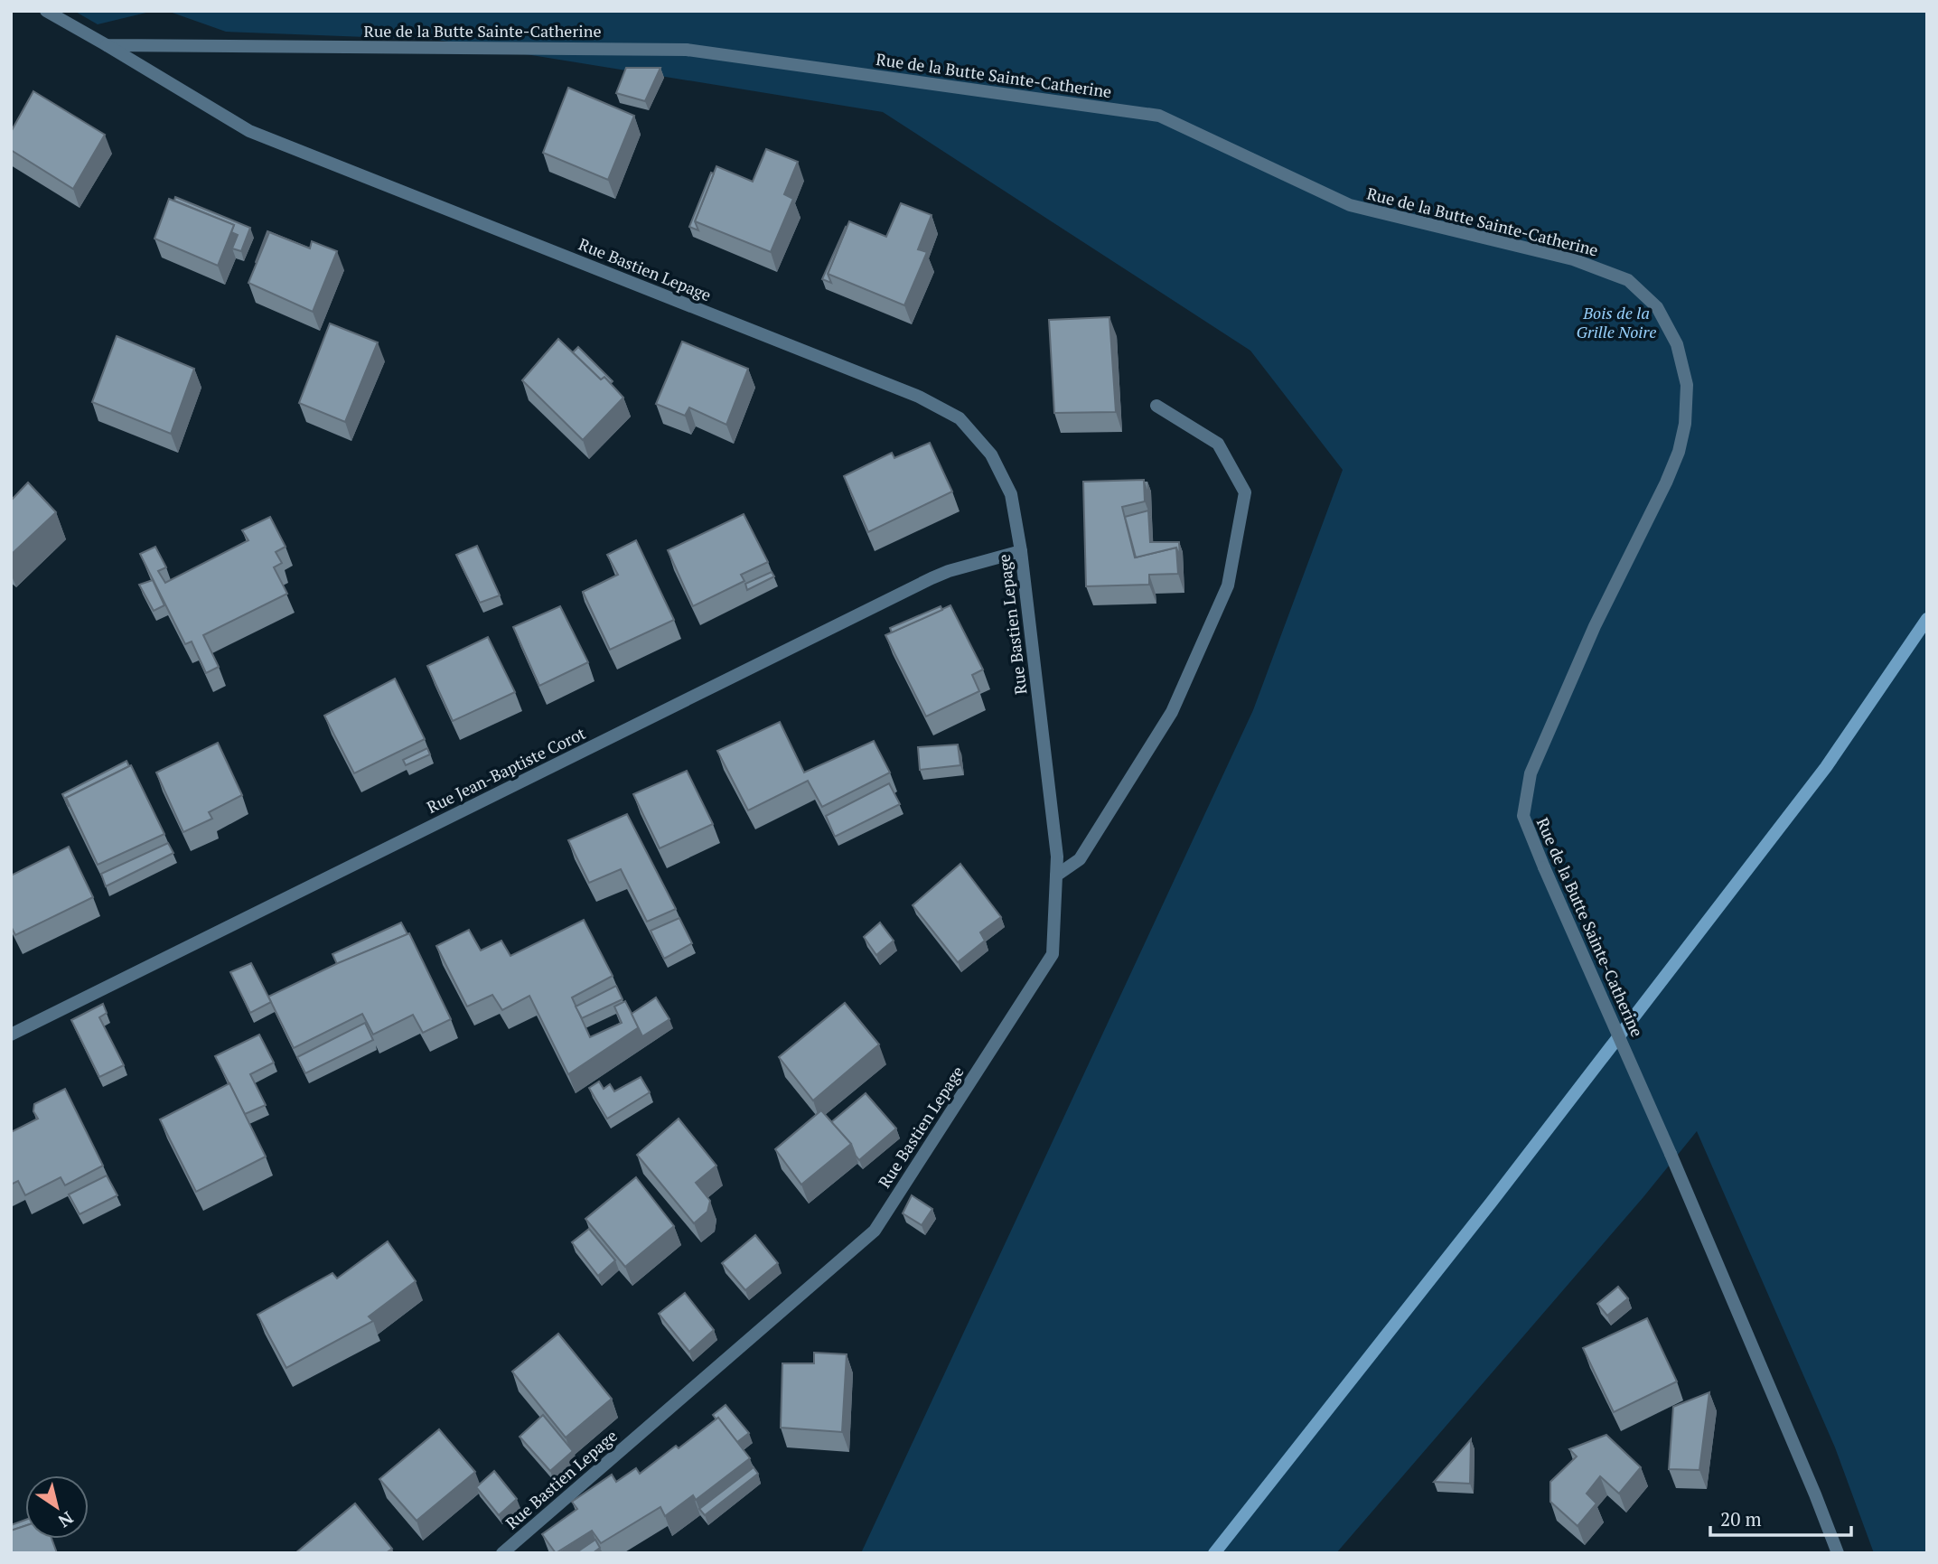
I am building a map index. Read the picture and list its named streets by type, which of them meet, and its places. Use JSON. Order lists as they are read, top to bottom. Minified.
{"streets":{"street":["Rue de la Butte Sainte-Catherine","Rue Bastien Lepage","Rue Jean-Baptiste Corot"]},"crossings":[["Rue de la Butte Sainte-Catherine","Rue Bastien Lepage"],["Rue Bastien Lepage","Rue Jean-Baptiste Corot"]],"parks":["Bois de la Grille Noire"],"scale_bar":"20 m","north":"bottom right"}
